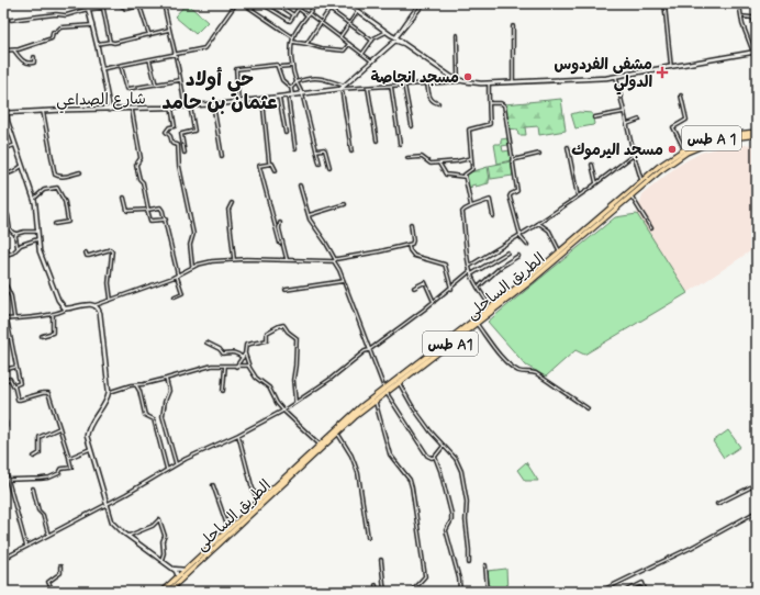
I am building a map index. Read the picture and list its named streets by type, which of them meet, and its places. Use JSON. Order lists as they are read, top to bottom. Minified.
{"streets":{"highway":["طس A 1","الطريق الساحلى","طس A1"],"street":["شارع الصداعي"]},"crossings":[["طس A 1","الطريق الساحلى"]],"districts":["حي أولاد عثمان بن حامد"],"places":{"health":["مشفى الفردوس الدولي"],"other":["مسجد انجاصة","مسجد اليرموك"]}}
